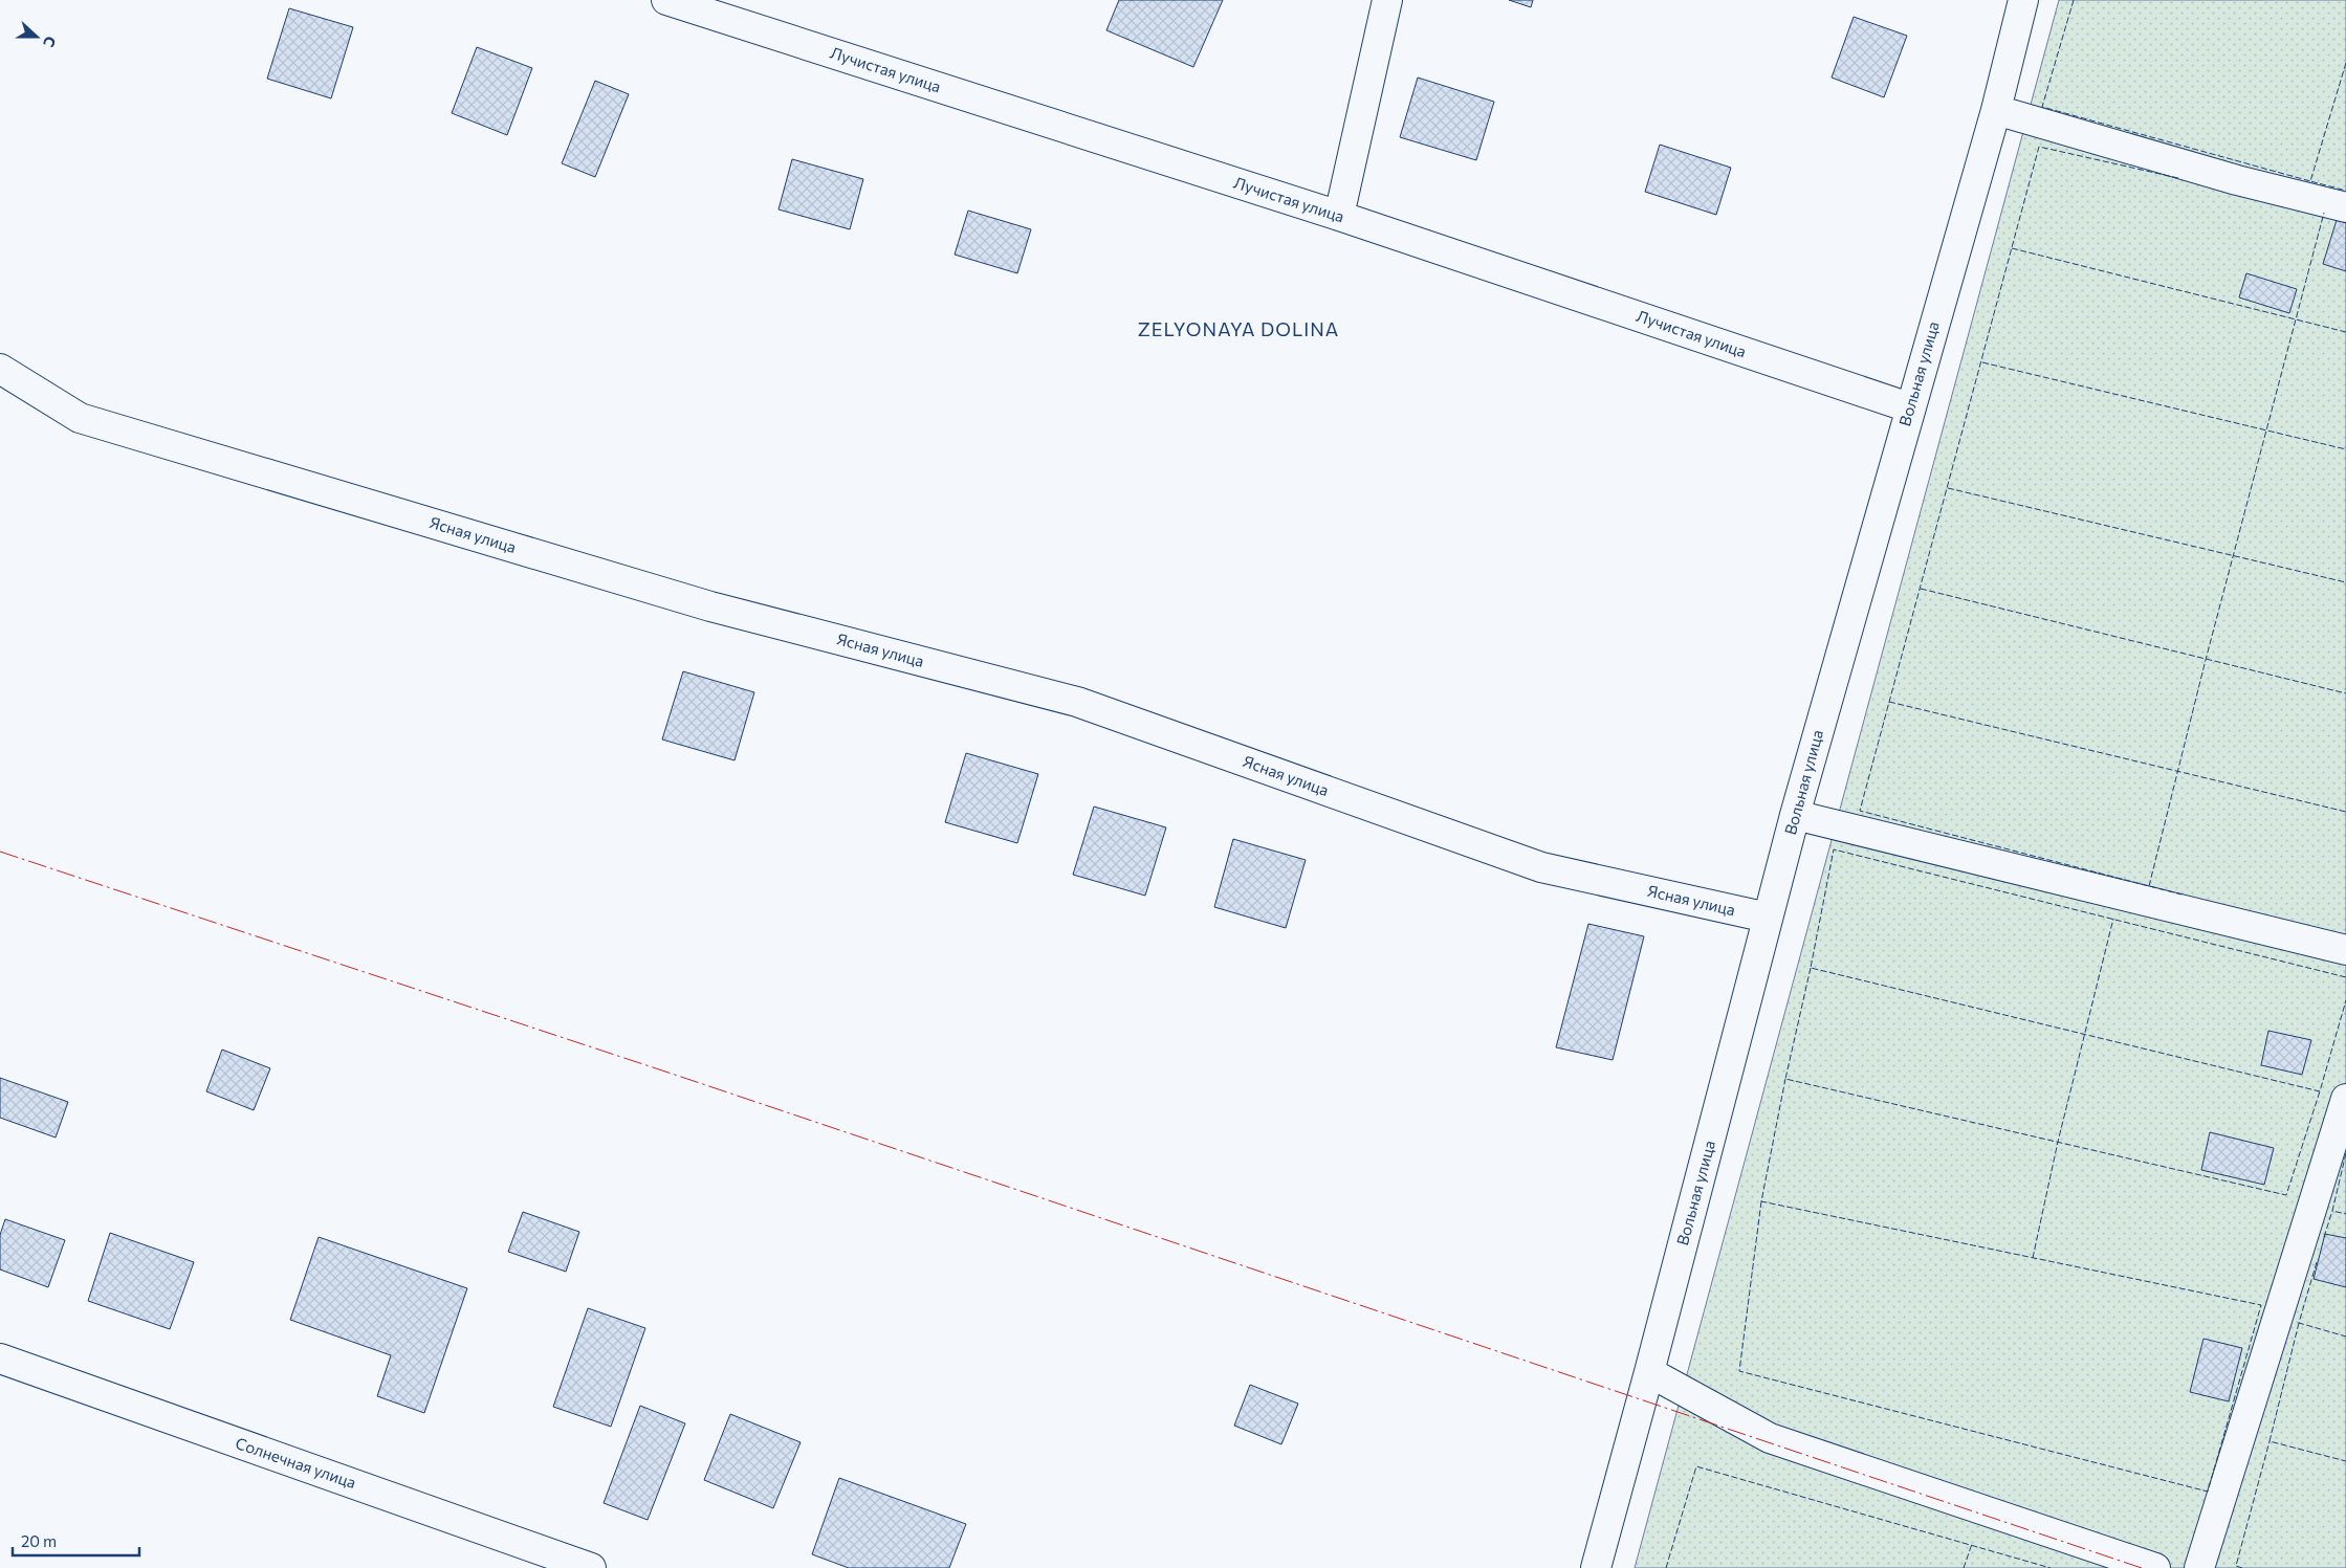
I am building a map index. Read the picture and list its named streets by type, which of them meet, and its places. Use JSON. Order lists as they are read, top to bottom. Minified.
{"streets":{"street":["Лучистая улица","Вольная улица","Ясная улица","Солнечная улица"]},"crossings":[["Лучистая улица","Вольная улица"],["Вольная улица","Ясная улица"]],"districts":["ZELYONAYA DOLINA"],"scale_bar":"20 m","north":"right"}
